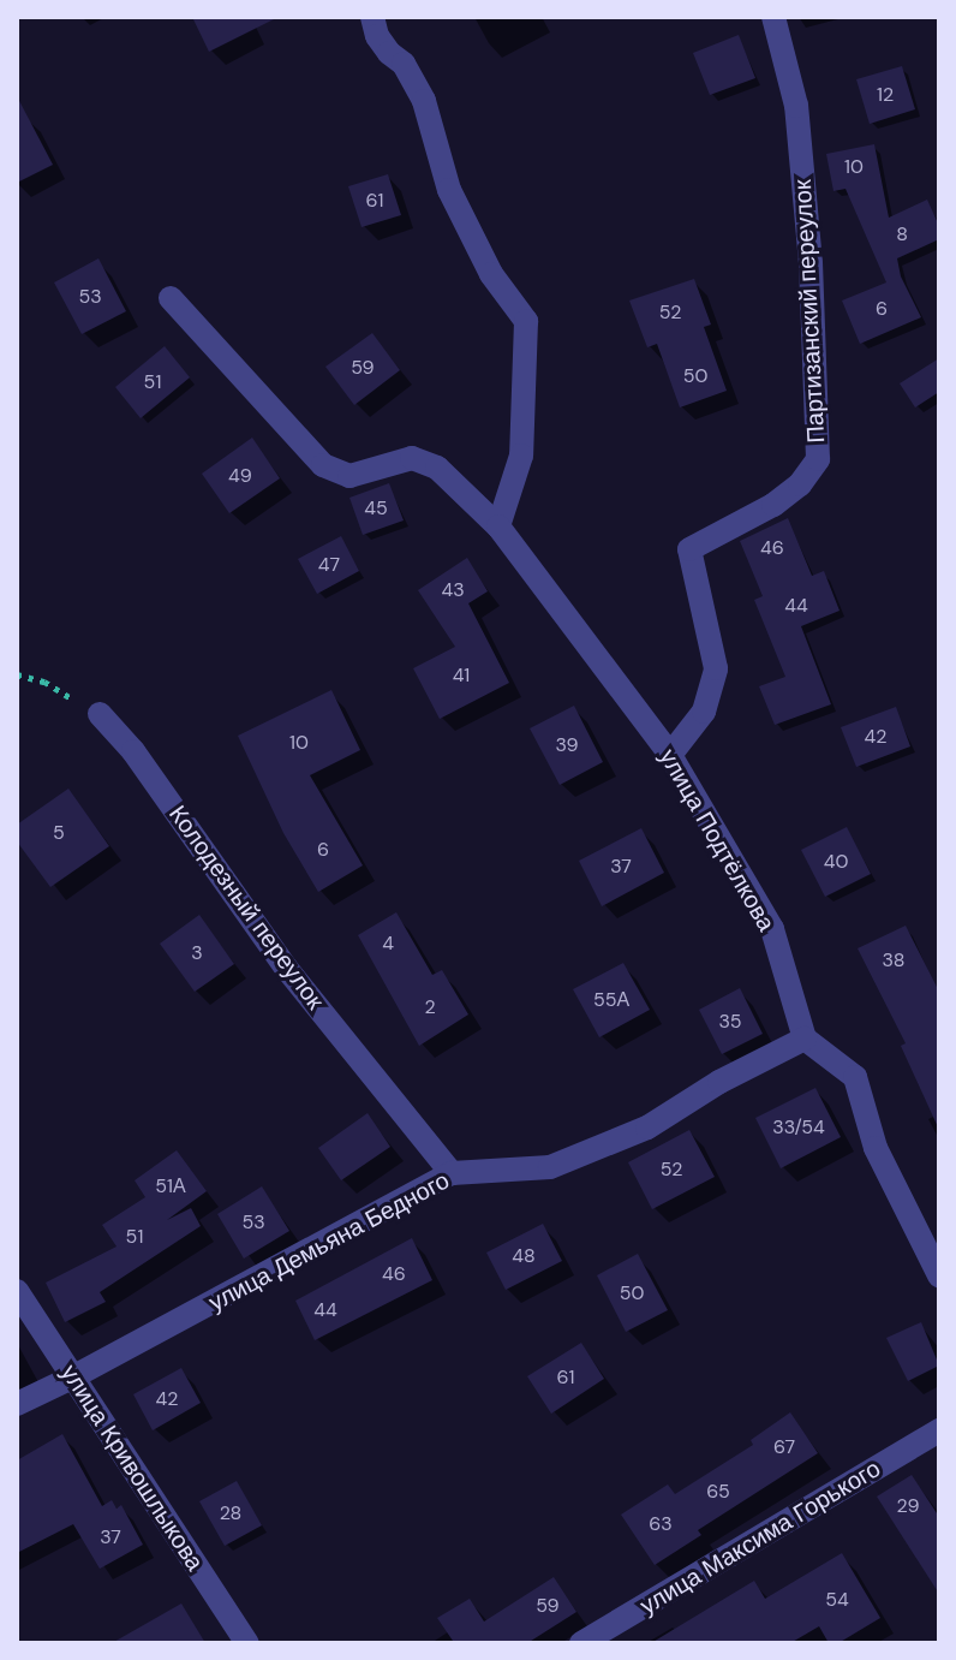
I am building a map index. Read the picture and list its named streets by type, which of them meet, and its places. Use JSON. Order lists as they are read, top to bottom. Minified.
{"streets":{"street":["Партизанский переулок","улица Подтёлкова","Колодезный переулок","улица Демьяна Бедного","улица Кривошлыкова","улица Максима Горького"]},"crossings":[["Партизанский переулок","улица Подтёлкова"],["улица Подтёлкова","улица Демьяна Бедного"],["Колодезный переулок","улица Демьяна Бедного"],["улица Демьяна Бедного","улица Кривошлыкова"]],"house_numbers":["12","10","61","8","53","6","52","59","50","51","49","45","46","47","43","44","41","42","10","39","5","6","40","37","4","3","38","55А","2","35","33/54","52","51А","53","51","48","46","50","44","61","42","67","65","29","28","63","37","54","59"]}
